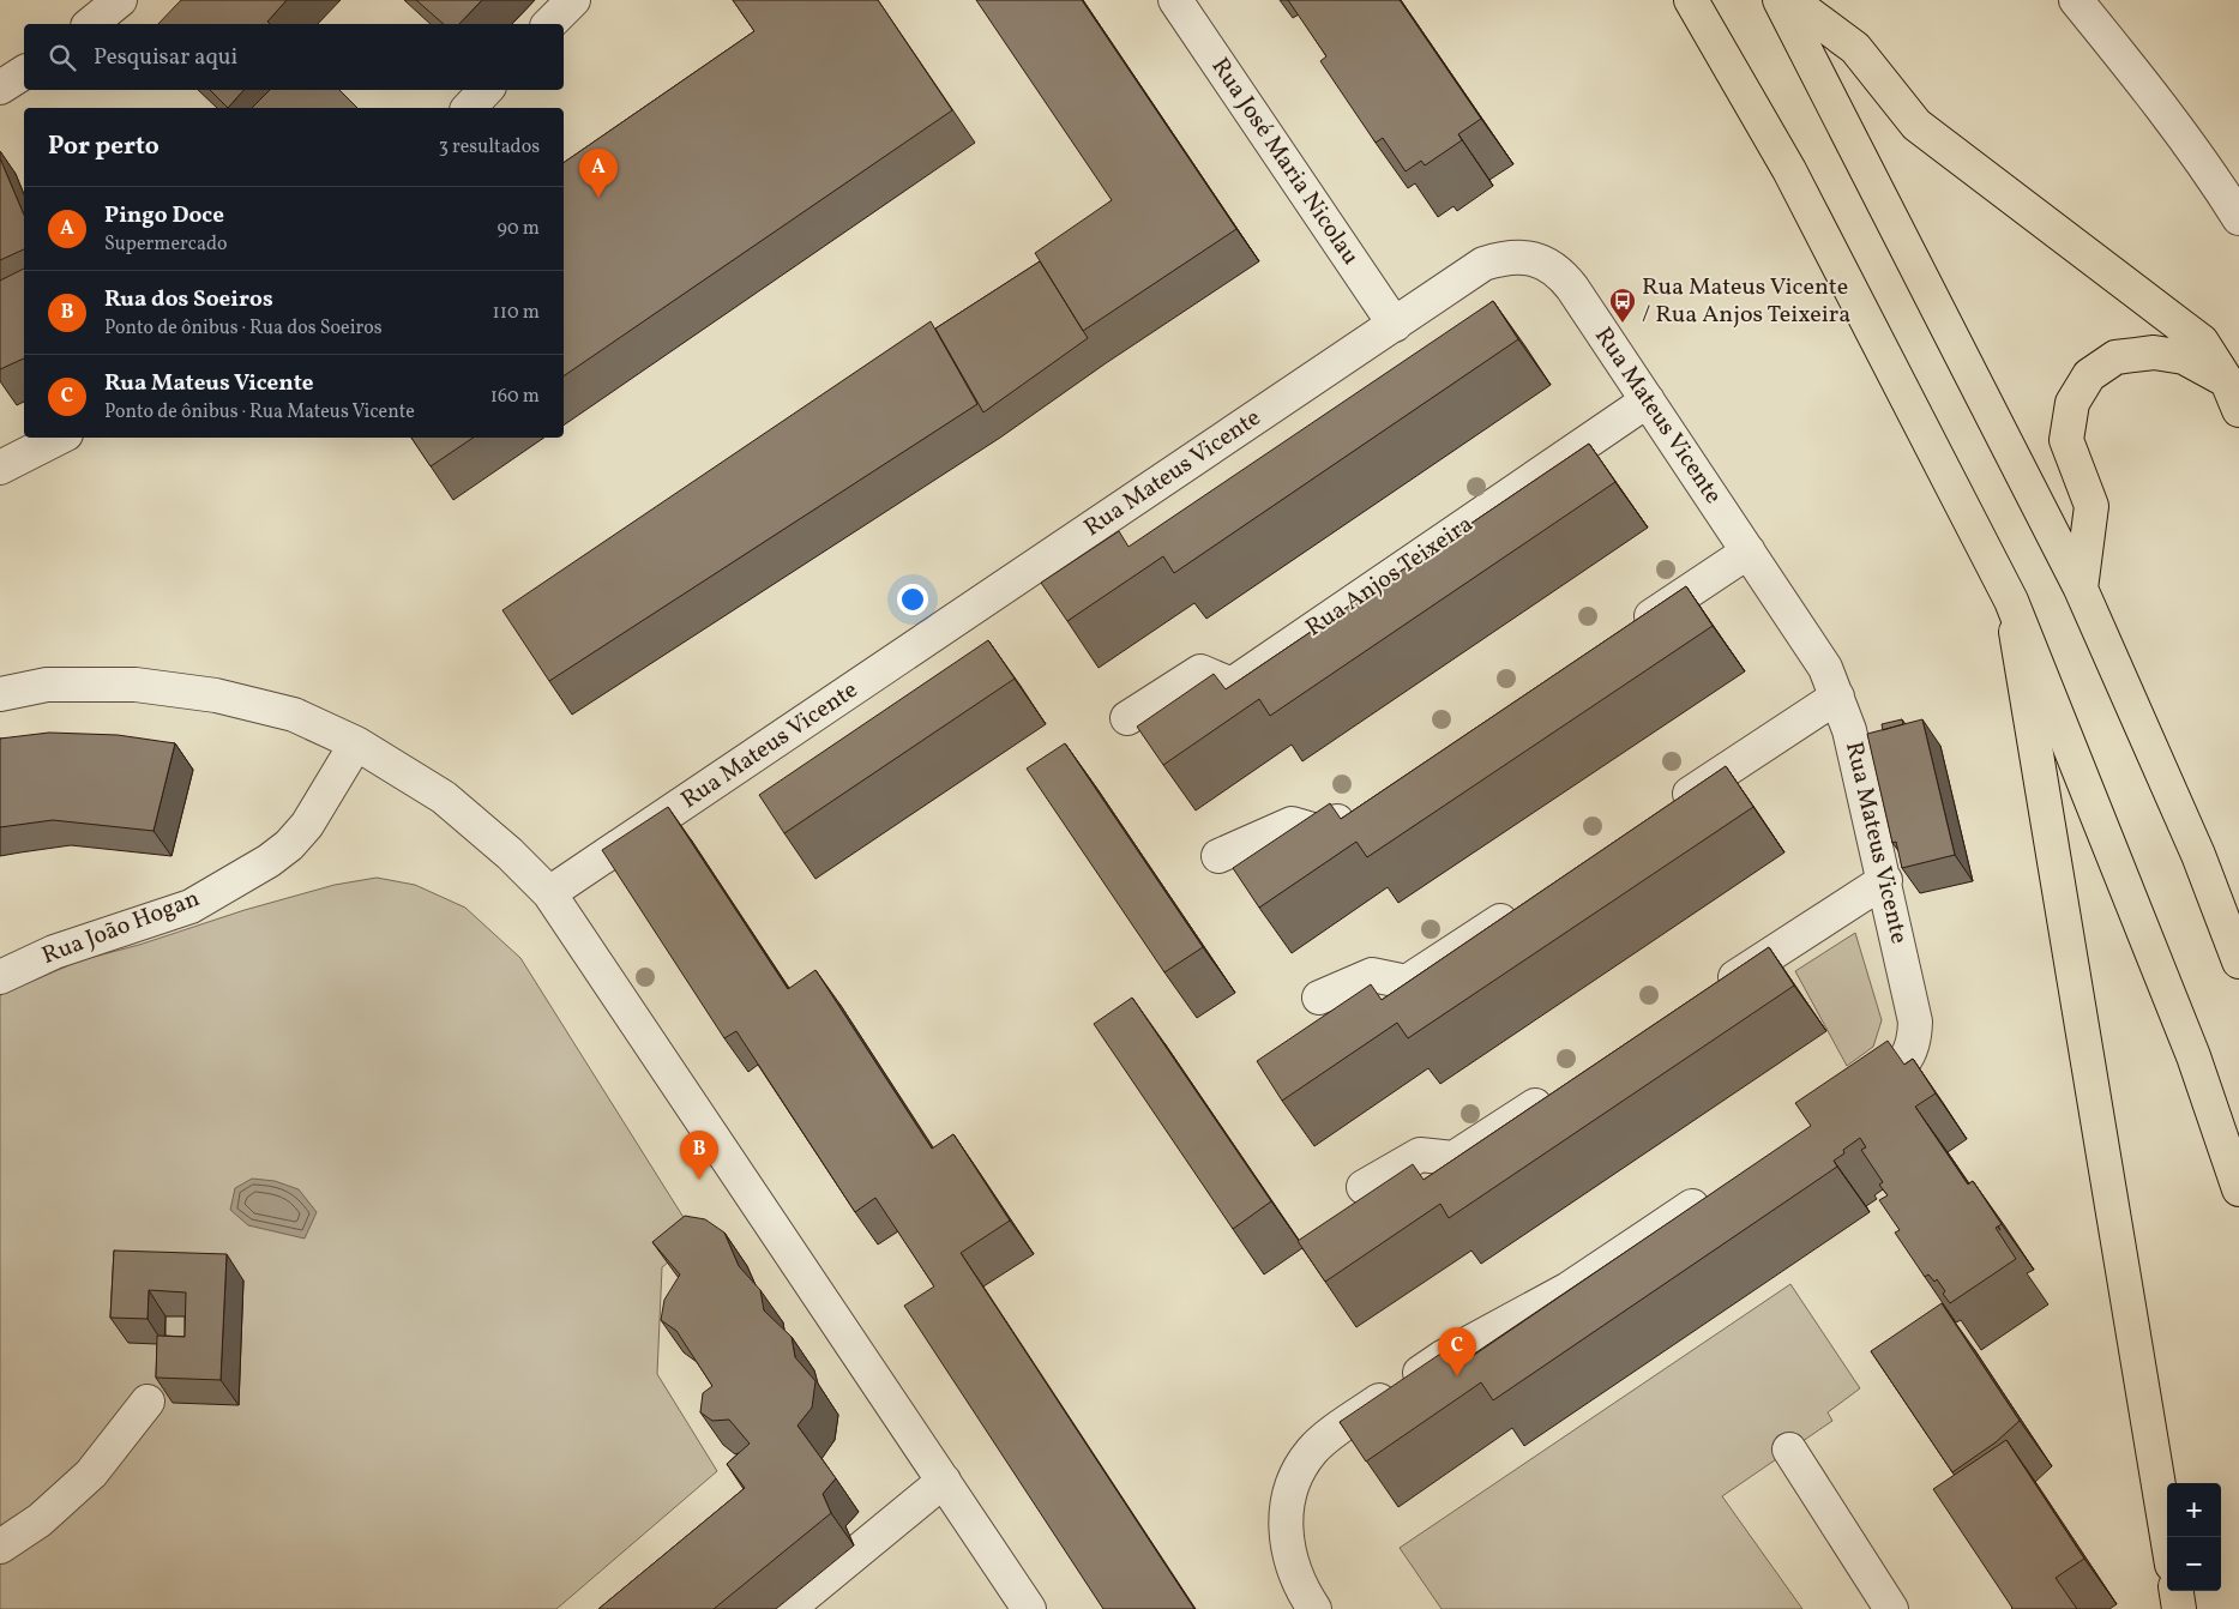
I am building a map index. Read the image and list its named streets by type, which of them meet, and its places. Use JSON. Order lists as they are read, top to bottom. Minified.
{"streets":{"street":["Rua José Maria Nicolau","Rua Mateus Vicente","Rua Anjos Teixeira","Rua João Hogan"]},"crossings":[["Rua José Maria Nicolau","Rua Mateus Vicente"],["Rua Mateus Vicente","Rua Anjos Teixeira"]],"places":{"bus stop":["Rua Mateus Vicente / Rua Anjos Teixeira"]},"page":{"search":"Pesquisar aqui","heading":["Por perto","3 resultados"],"pins":["A","B","C"],"list":[{"mark":"A","name":"Pingo Doce","note":"Supermercado","value":"90 m"},{"mark":"B","name":"Rua dos Soeiros","note":"Ponto de ônibus · Rua dos Soeiros","value":"110 m"},{"mark":"C","name":"Rua Mateus Vicente","note":"Ponto de ônibus · Rua Mateus Vicente","value":"160 m"}],"map_buttons":["+","−"]}}
